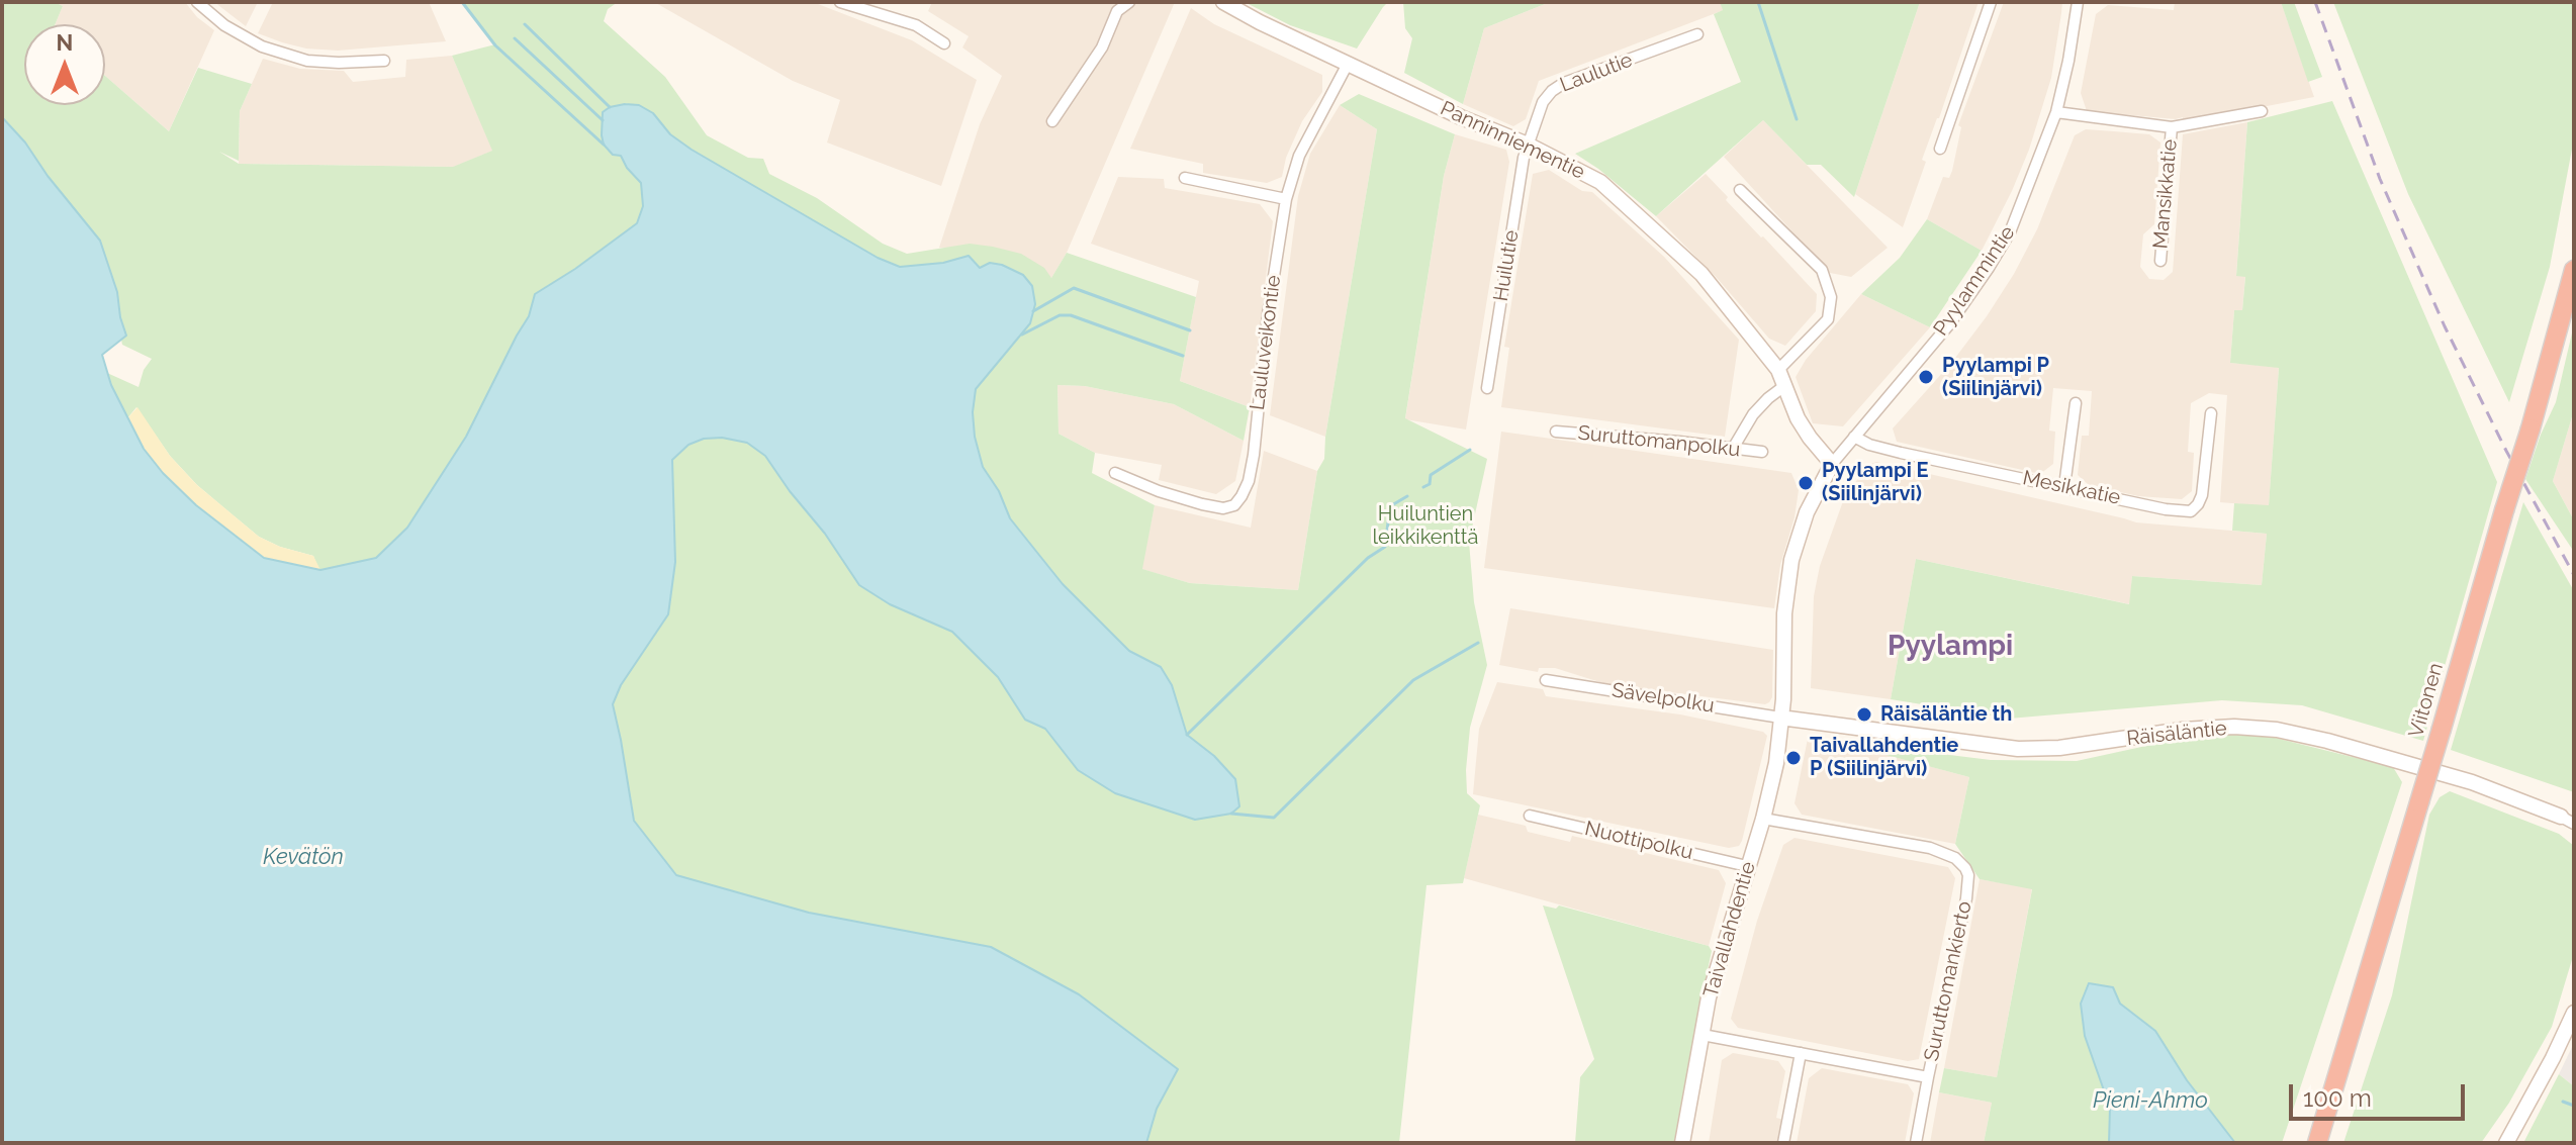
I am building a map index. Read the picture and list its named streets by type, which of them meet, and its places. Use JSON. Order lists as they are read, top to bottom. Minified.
{"streets":{"highway":["Viitonen"],"street":["Laulutie","Panninniementie","Mansikkatie","Huilutie","Pyylammintie","Lauluveikontie","Suruttomanpolku","Mesikkatie","Sävelpolku","Räisäläntie","Nuottipolku","Taivallahdentie","Suruttomankierto"]},"crossings":[["Laulutie","Panninniementie"],["Laulutie","Huilutie"],["Panninniementie","Huilutie"],["Panninniementie","Pyylammintie"],["Panninniementie","Lauluveikontie"],["Mansikkatie","Pyylammintie"],["Pyylammintie","Mesikkatie"],["Pyylammintie","Sävelpolku"],["Pyylammintie","Räisäläntie"],["Pyylammintie","Taivallahdentie"],["Sävelpolku","Räisäläntie"],["Sävelpolku","Taivallahdentie"],["Räisäläntie","Taivallahdentie"],["Nuottipolku","Taivallahdentie"],["Taivallahdentie","Suruttomankierto"]],"districts":["Pyylampi"],"water":["Kevätön","Pieni-Ahmo"],"parks":["Huiluntien leikkikenttä"],"places":["Pyylampi P (Siilinjärvi)","Pyylampi E (Siilinjärvi)","Räisäläntie th","Taivallahdentie P (Siilinjärvi)"],"scale_bar":"100 m","north":"top"}
